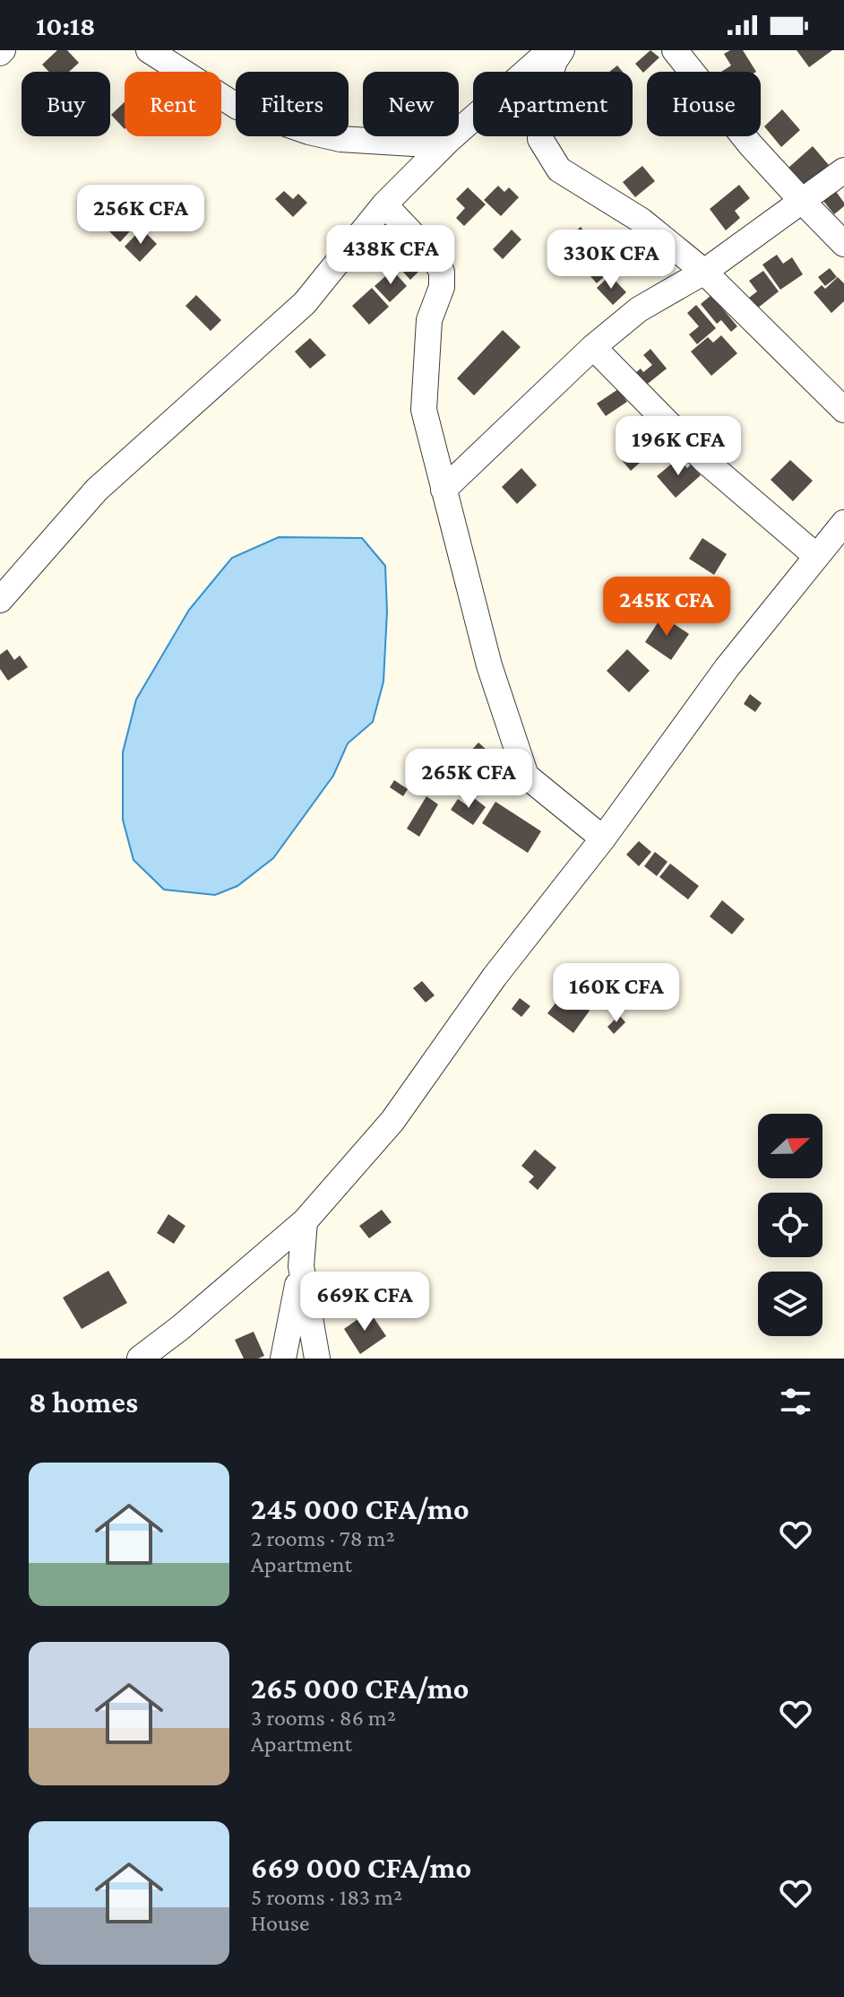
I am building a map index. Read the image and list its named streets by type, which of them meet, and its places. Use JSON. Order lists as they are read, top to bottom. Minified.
{"north":"right","page":{"status":"10:18","chip":["Buy","Rent","Filters","New","Apartment","House"],"price":["256K CFA","438K CFA","330K CFA","196K CFA","245K CFA","265K CFA","160K CFA","669K CFA"],"heading":"8 homes","list":[{"name":"245 000 CFA/mo","note":"2 rooms · 78 m² · Apartment"},{"name":"265 000 CFA/mo","note":"3 rooms · 86 m² · Apartment"},{"name":"669 000 CFA/mo","note":"5 rooms · 183 m² · House"}]}}
